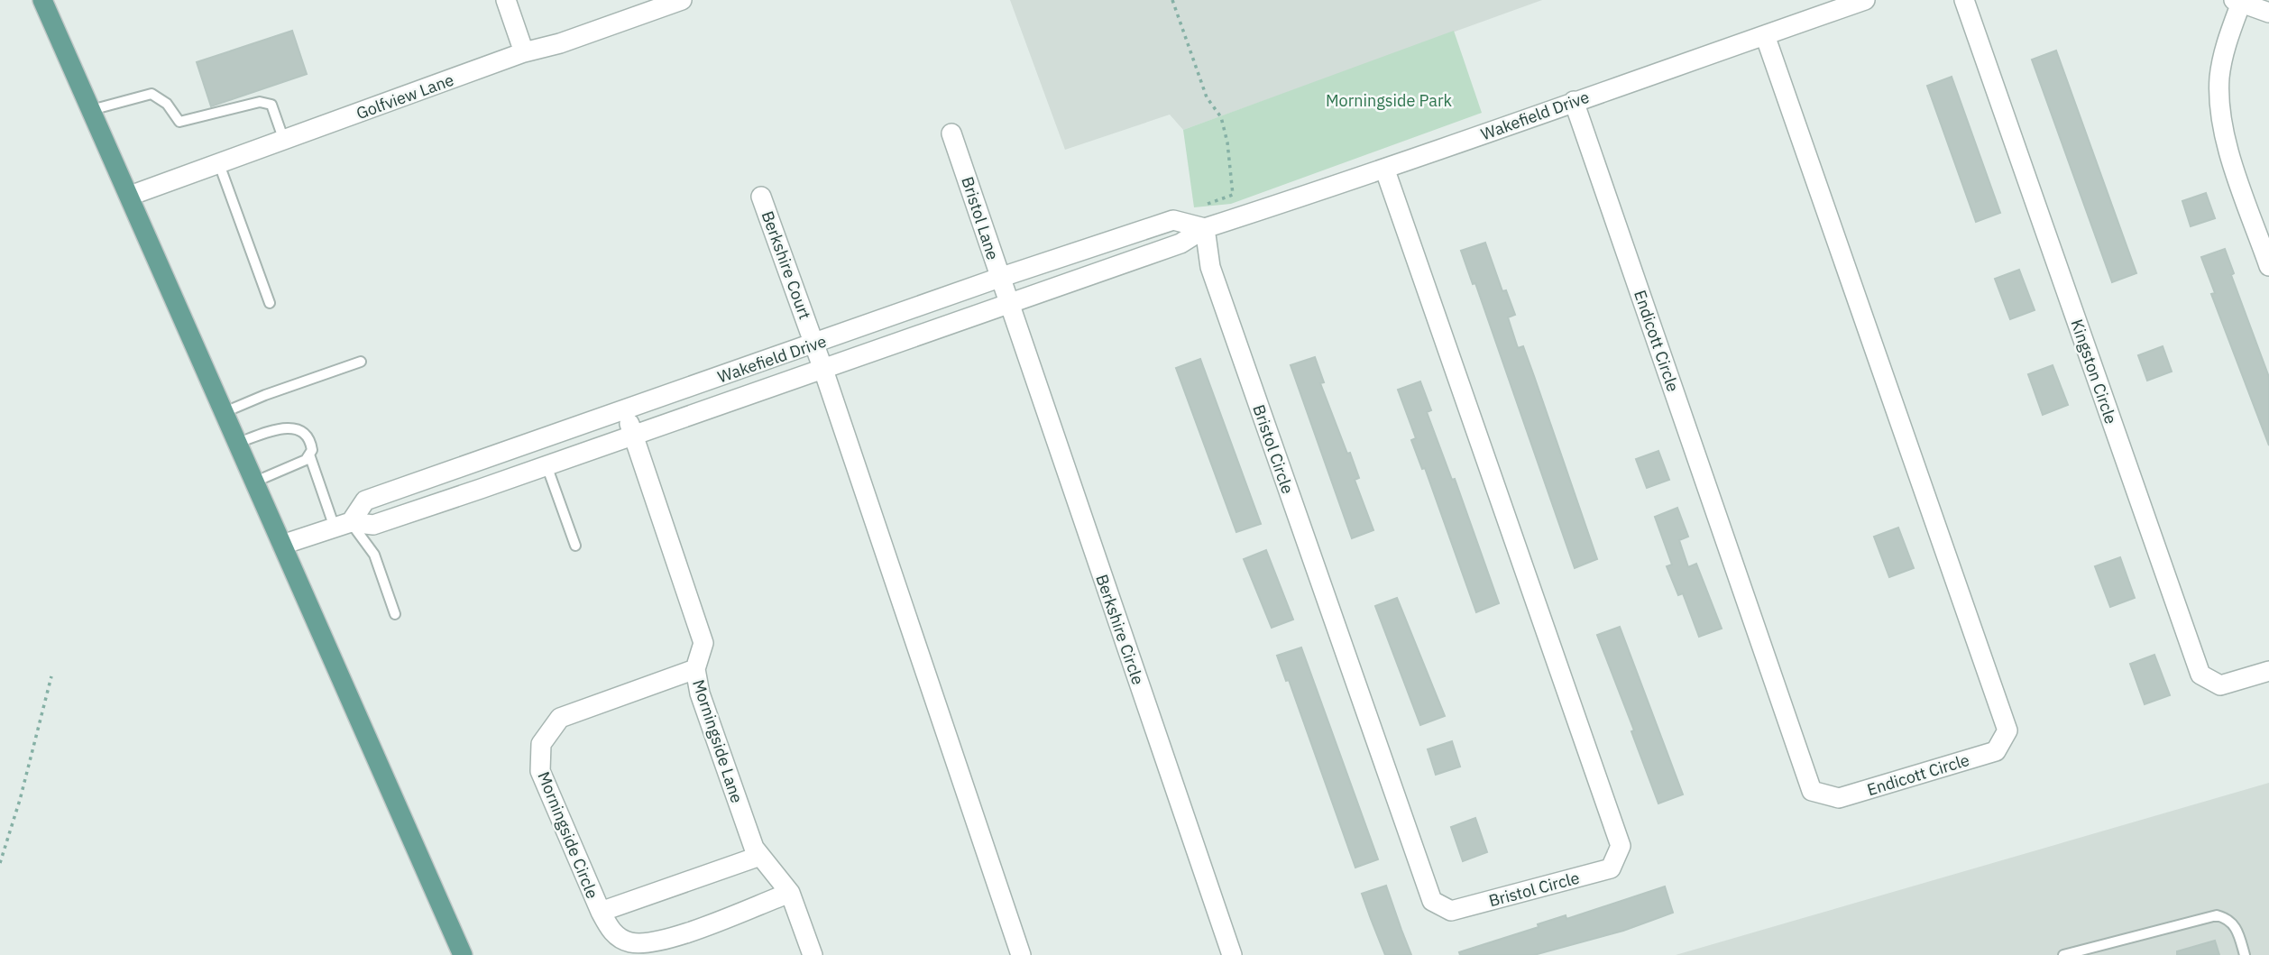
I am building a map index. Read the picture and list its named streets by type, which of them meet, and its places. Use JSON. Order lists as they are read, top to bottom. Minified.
{"streets":{"street":["Golfview Lane","Wakefield Drive","Bristol Lane","Berkshire Court","Endicott Circle","Kingston Circle","Bristol Circle","Berkshire Circle","Morningside Lane","Morningside Circle"]},"crossings":[["Wakefield Drive","Bristol Lane"],["Wakefield Drive","Berkshire Court"],["Wakefield Drive","Endicott Circle"],["Wakefield Drive","Bristol Circle"],["Wakefield Drive","Berkshire Circle"],["Wakefield Drive","Morningside Lane"],["Bristol Lane","Berkshire Circle"],["Morningside Lane","Morningside Circle"]],"parks":["Morningside Park"]}
